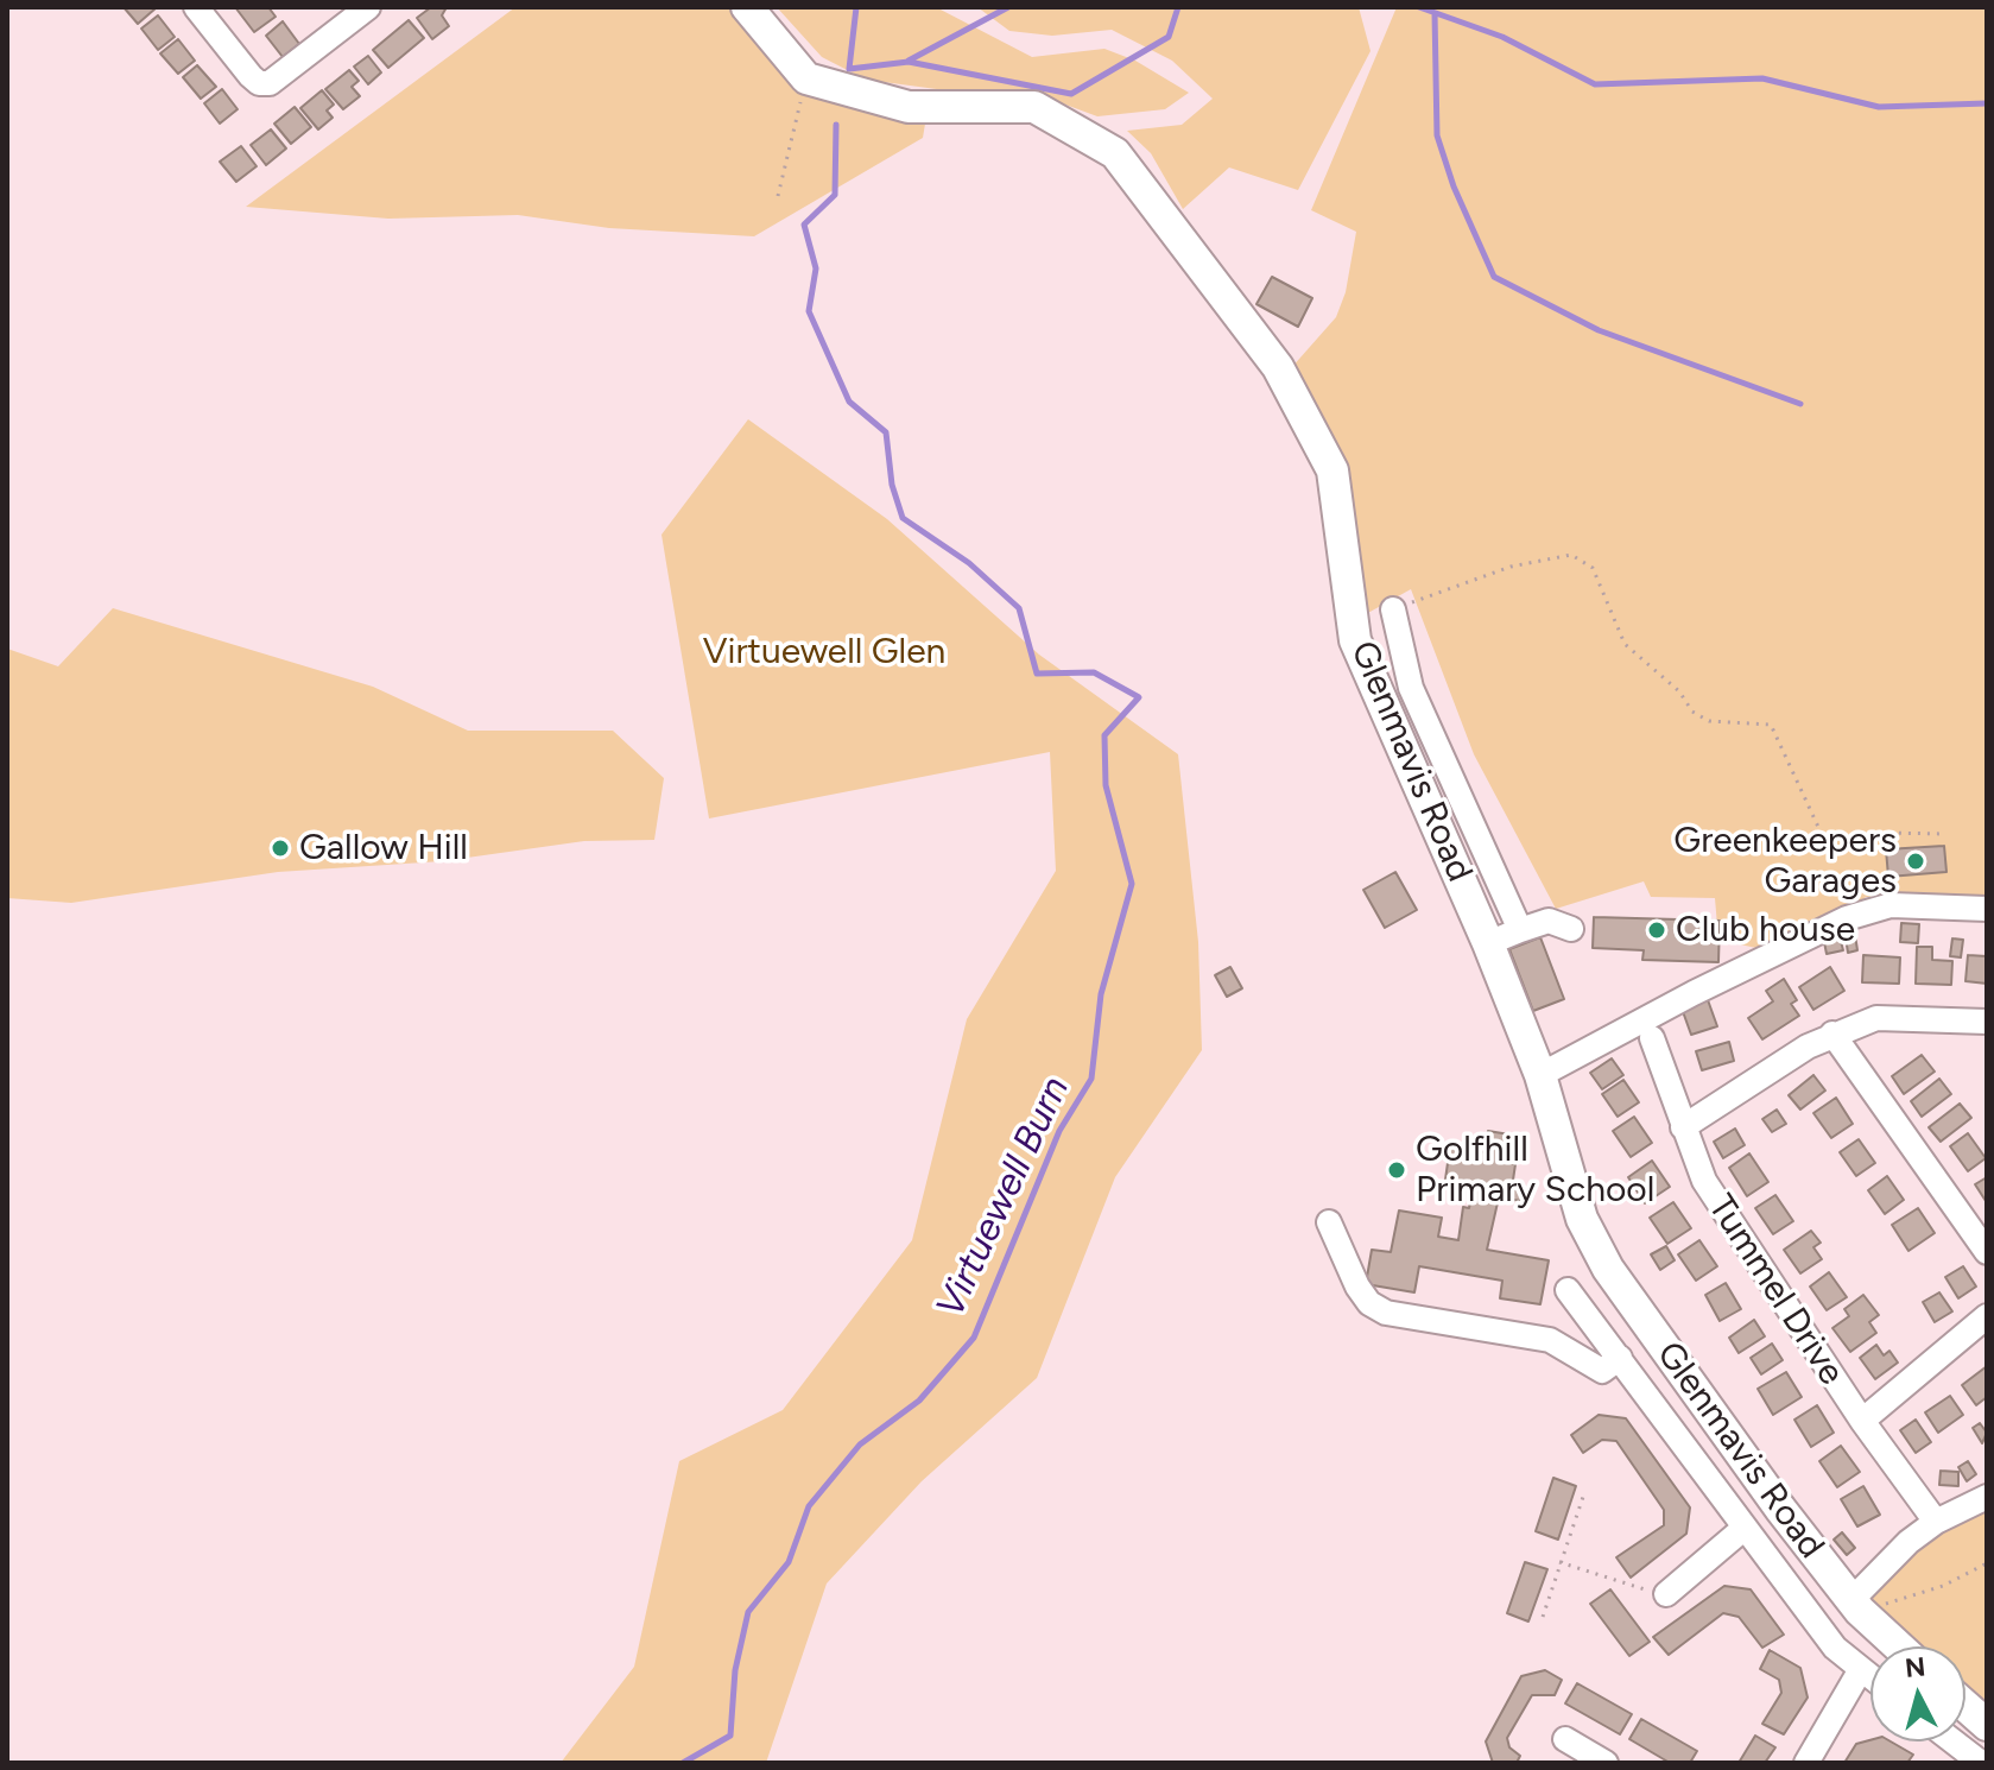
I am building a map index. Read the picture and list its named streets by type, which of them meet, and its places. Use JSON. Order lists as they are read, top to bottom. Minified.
{"streets":{"main road":["Glenmavis Road"],"street":["Tummel Drive"]},"water":["Virtuewell Burn"],"parks":["Virtuewell Glen"],"places":["Gallow Hill","Greenkeepers Garages","Club house","Golfhill Primary School"],"north":"top"}
